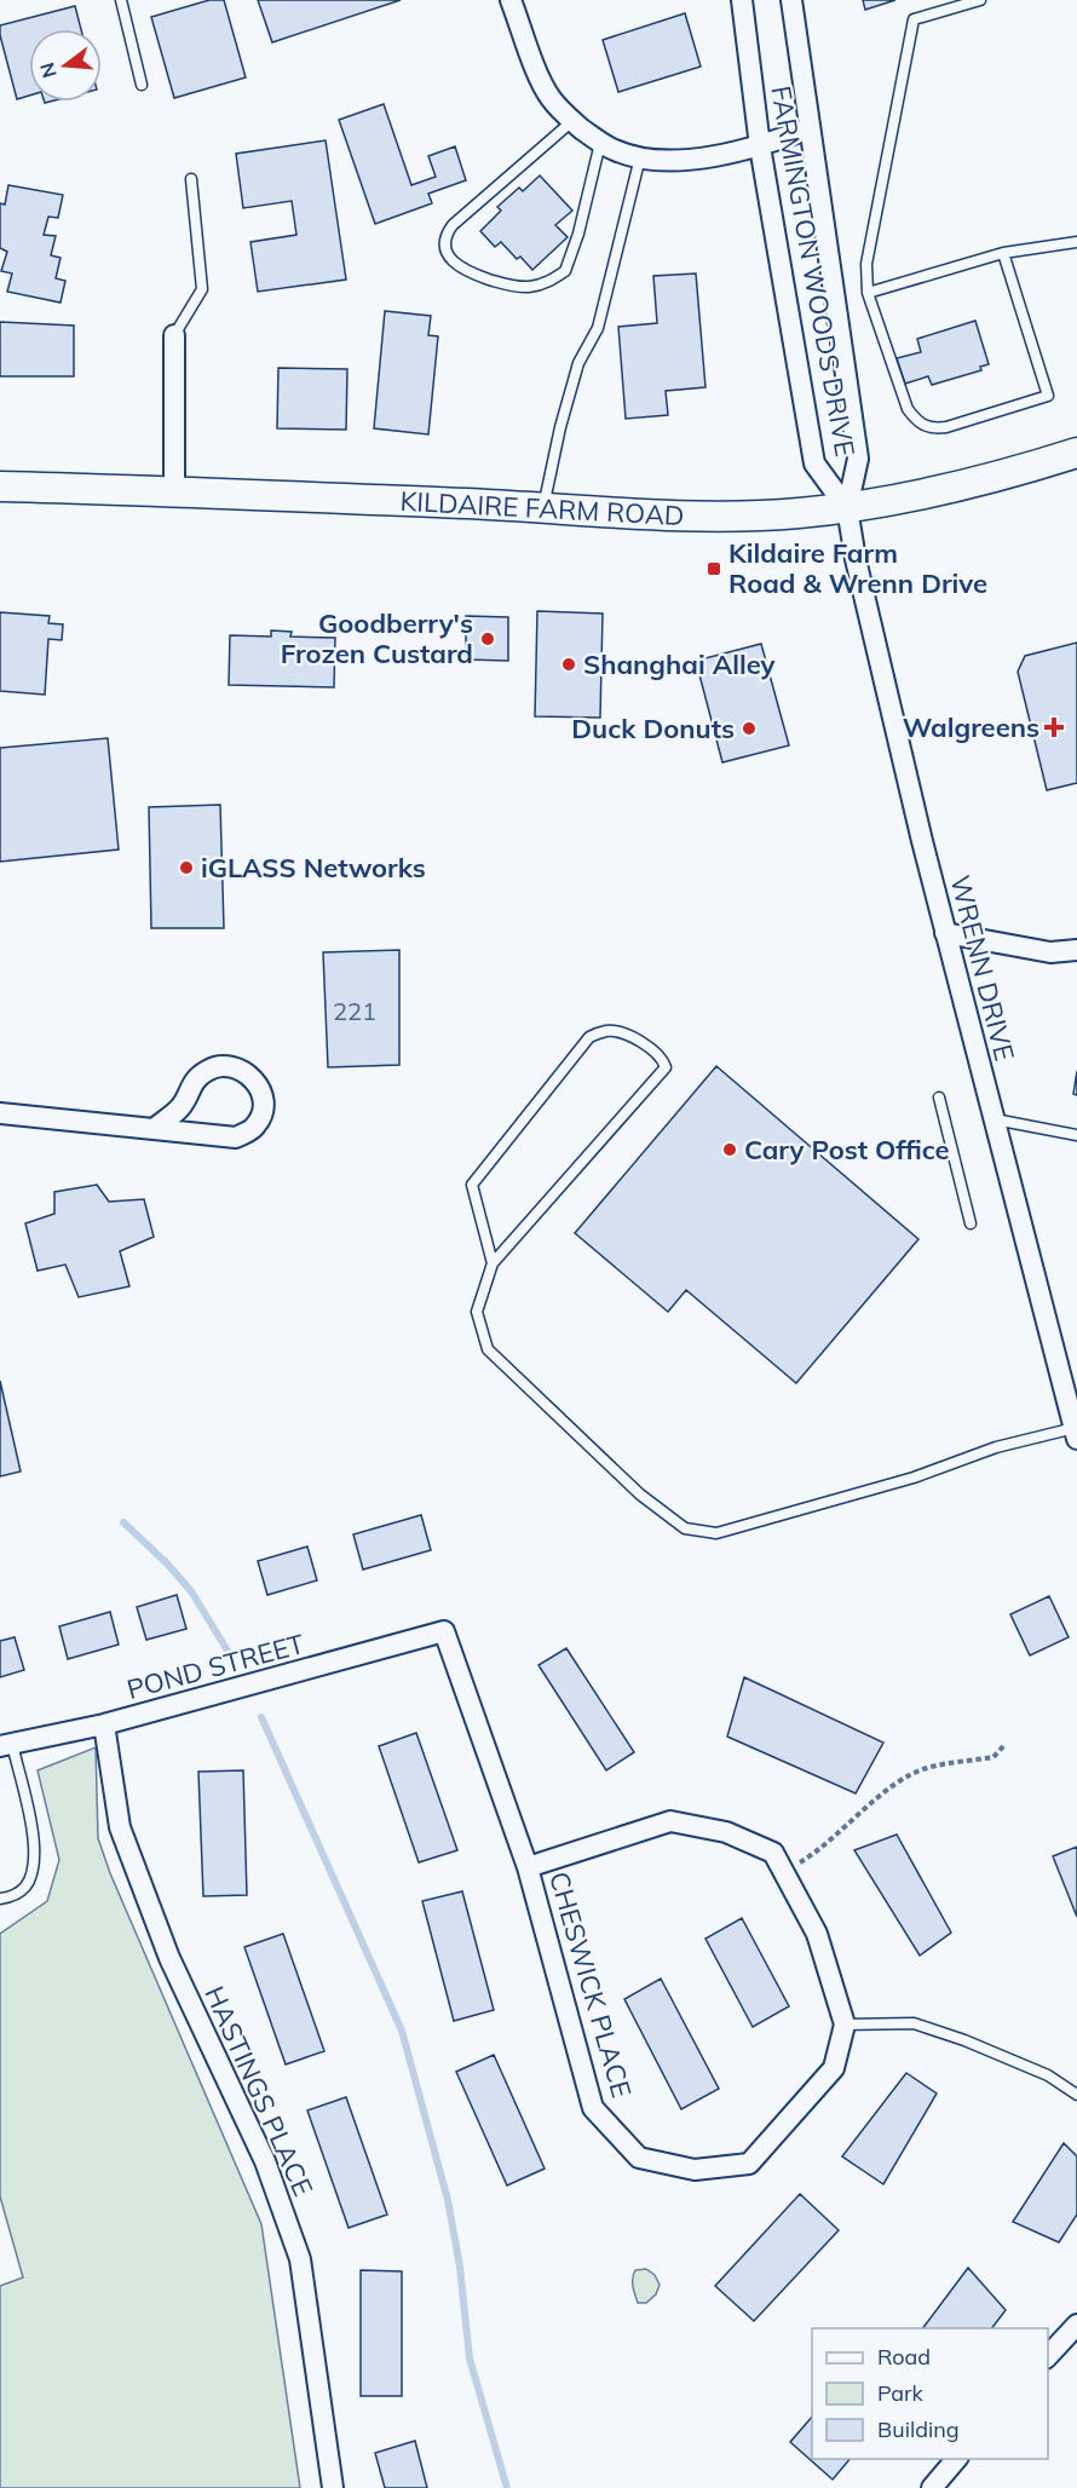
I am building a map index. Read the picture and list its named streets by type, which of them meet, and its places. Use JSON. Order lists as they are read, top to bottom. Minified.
{"streets":{"main road":["KILDAIRE FARM ROAD"],"street":["FARMINGTON WOODS DRIVE","WRENN DRIVE","POND STREET","CHESWICK PLACE","HASTINGS PLACE"]},"crossings":[["FARMINGTON WOODS DRIVE","KILDAIRE FARM ROAD"],["FARMINGTON WOODS DRIVE","WRENN DRIVE"],["KILDAIRE FARM ROAD","WRENN DRIVE"],["POND STREET","CHESWICK PLACE"],["POND STREET","HASTINGS PLACE"]],"places":{"transit":["Kildaire Farm Road & Wrenn Drive"],"other":["Goodberry's Frozen Custard","Shanghai Alley","Duck Donuts","iGLASS Networks","Cary Post Office"],"health":["Walgreens"]},"house_numbers":["221"],"legend":["Road","Park","Building"],"north":"left"}
